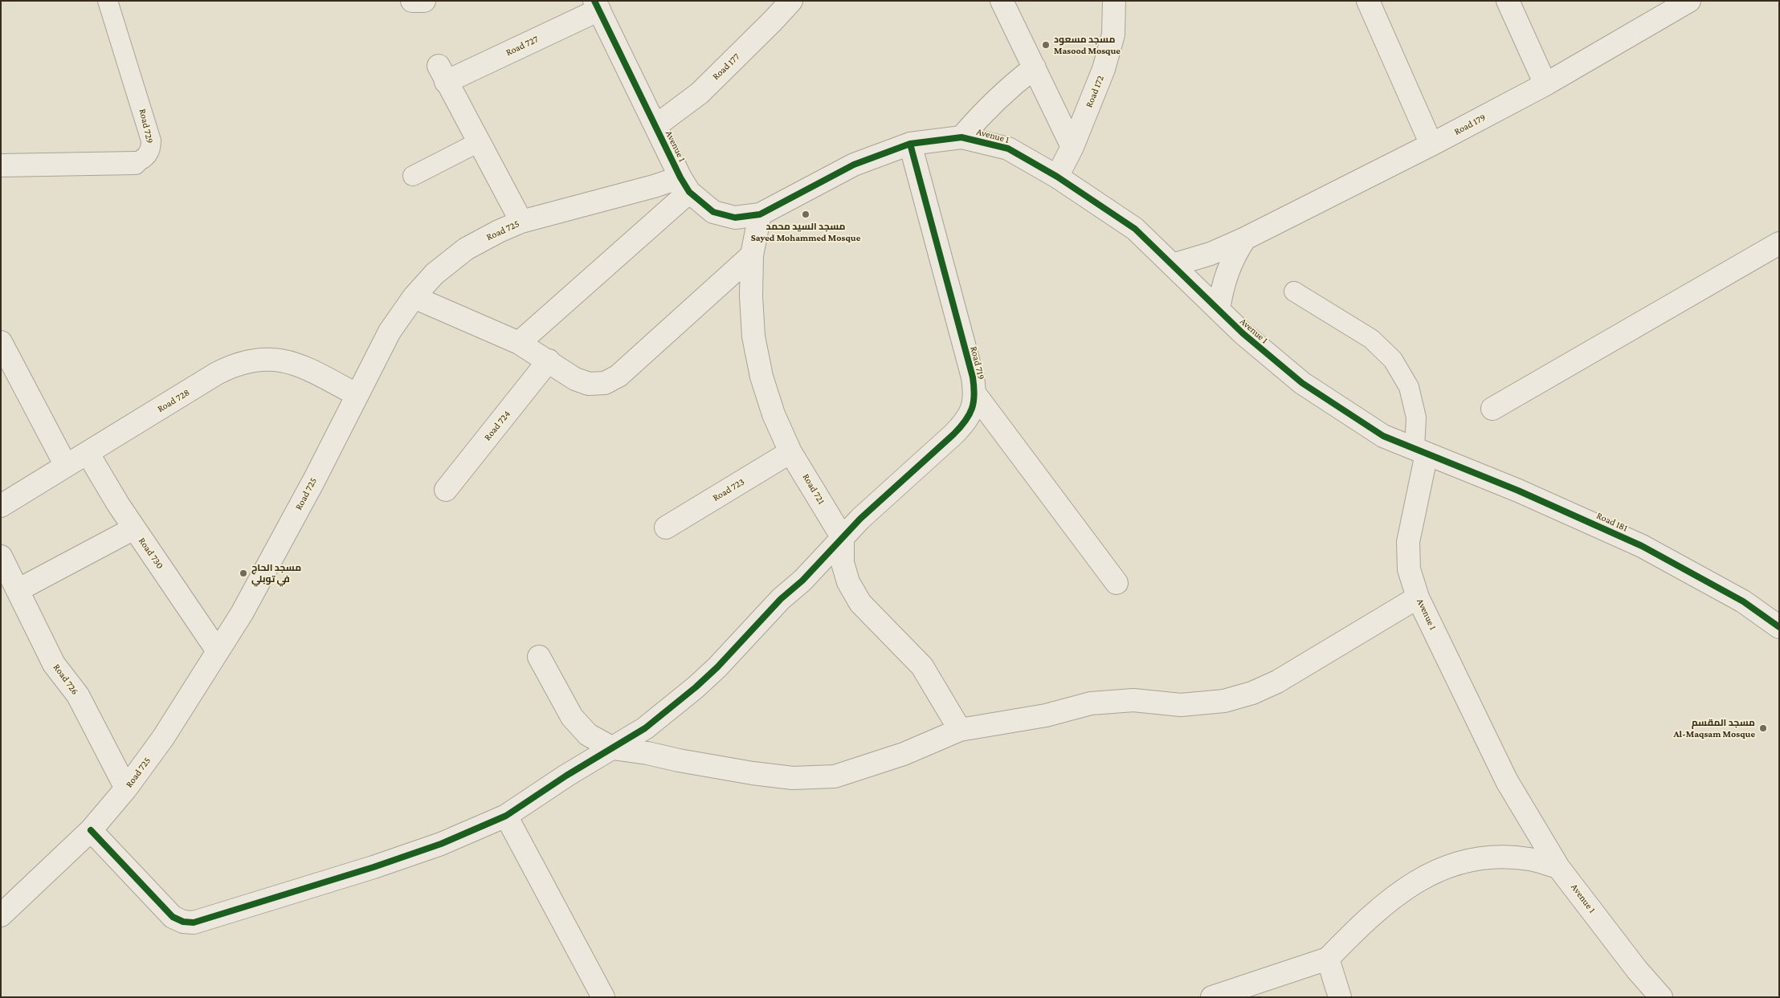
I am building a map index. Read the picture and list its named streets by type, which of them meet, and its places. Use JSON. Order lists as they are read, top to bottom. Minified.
{"streets":{"street":["Road 727","Road 177","Road 172","Road 179","Road 729","Avenue 1","Road 725","Road 719","Road 728","Road 724","Road 721","Road 723","Road 181","Road 730","Road 726"]},"crossings":[["Road 727","Avenue 1"],["Road 727","Road 725"],["Road 177","Avenue 1"],["Road 172","Avenue 1"],["Road 179","Avenue 1"],["Avenue 1","Road 725"],["Avenue 1","Road 719"],["Avenue 1","Road 721"],["Avenue 1","Road 181"],["Road 725","Road 719"],["Road 725","Road 728"],["Road 725","Road 730"],["Road 725","Road 726"],["Road 719","Road 721"],["Road 728","Road 730"],["Road 721","Road 723"]],"places":["مسجد مسعود Masood Mosque","مسجد السيد محمد Sayed Mohammed Mosque","مسجد الحاج في توبلي","مسجد المقسم Al-Maqsam Mosque"]}
